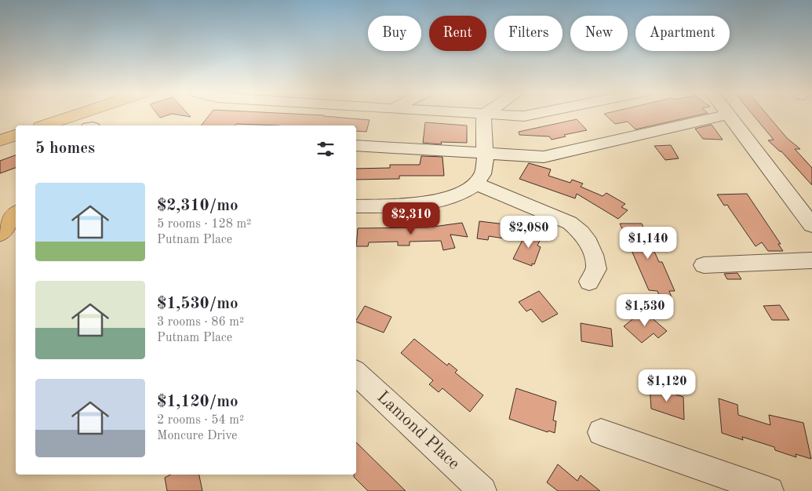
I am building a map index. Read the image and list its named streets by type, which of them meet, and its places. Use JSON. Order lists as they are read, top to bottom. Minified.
{"streets":{"street":["Lamond Place"]},"page":{"chip":["Buy","Rent","Filters","New","Apartment"],"heading":"5 homes","list":[{"name":"$2,310/mo","note":"5 rooms · 128 m² · Putnam Place"},{"name":"$1,530/mo","note":"3 rooms · 86 m² · Putnam Place"},{"name":"$1,120/mo","note":"2 rooms · 54 m² · Moncure Drive"}],"price":["$2,310","$2,080","$1,140","$1,530","$1,120"]}}
